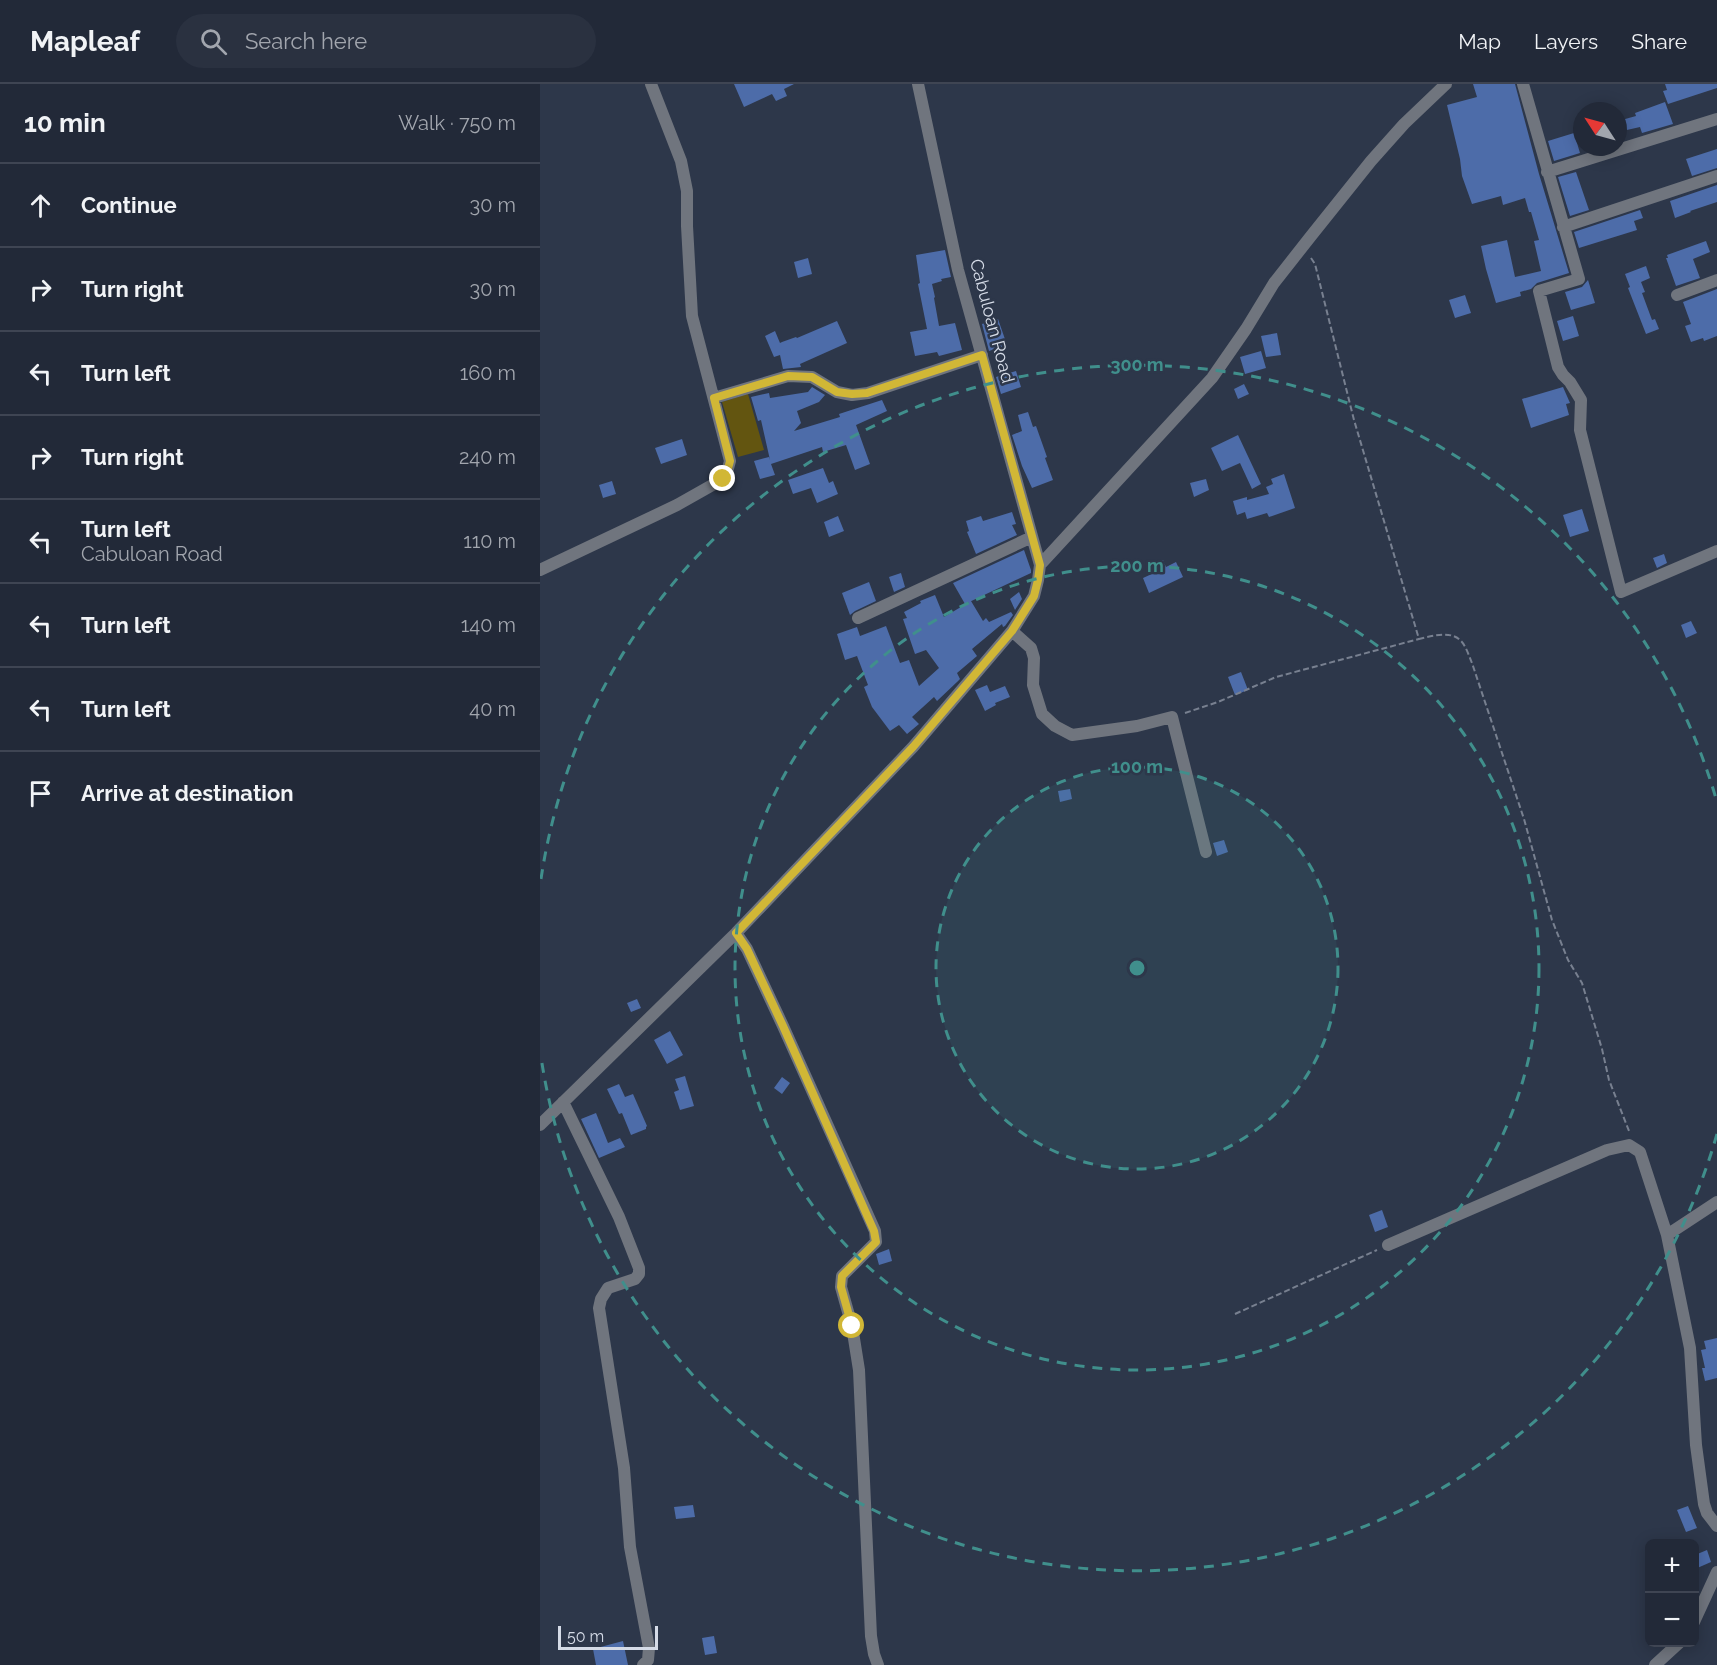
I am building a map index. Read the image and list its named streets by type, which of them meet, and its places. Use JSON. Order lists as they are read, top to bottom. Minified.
{"streets":{"street":["Cabuloan Road"]},"scale_bar":"50 m","north":"top left","page":{"header":"Mapleaf","search":"Search here","nav":["Map","Layers","Share"],"heading":["10 min","Walk · 750 m"],"list":[["Continue","30 m"],["Turn right","30 m"],["Turn left","160 m"],["Turn right","240 m"],["Turn left","Cabuloan Road","110 m"],["Turn left","140 m"],["Turn left","40 m"],"Arrive at destination"],"map_buttons":["+","−"],"scale":"50 m"},"rings":["300 m","200 m","100 m"]}
